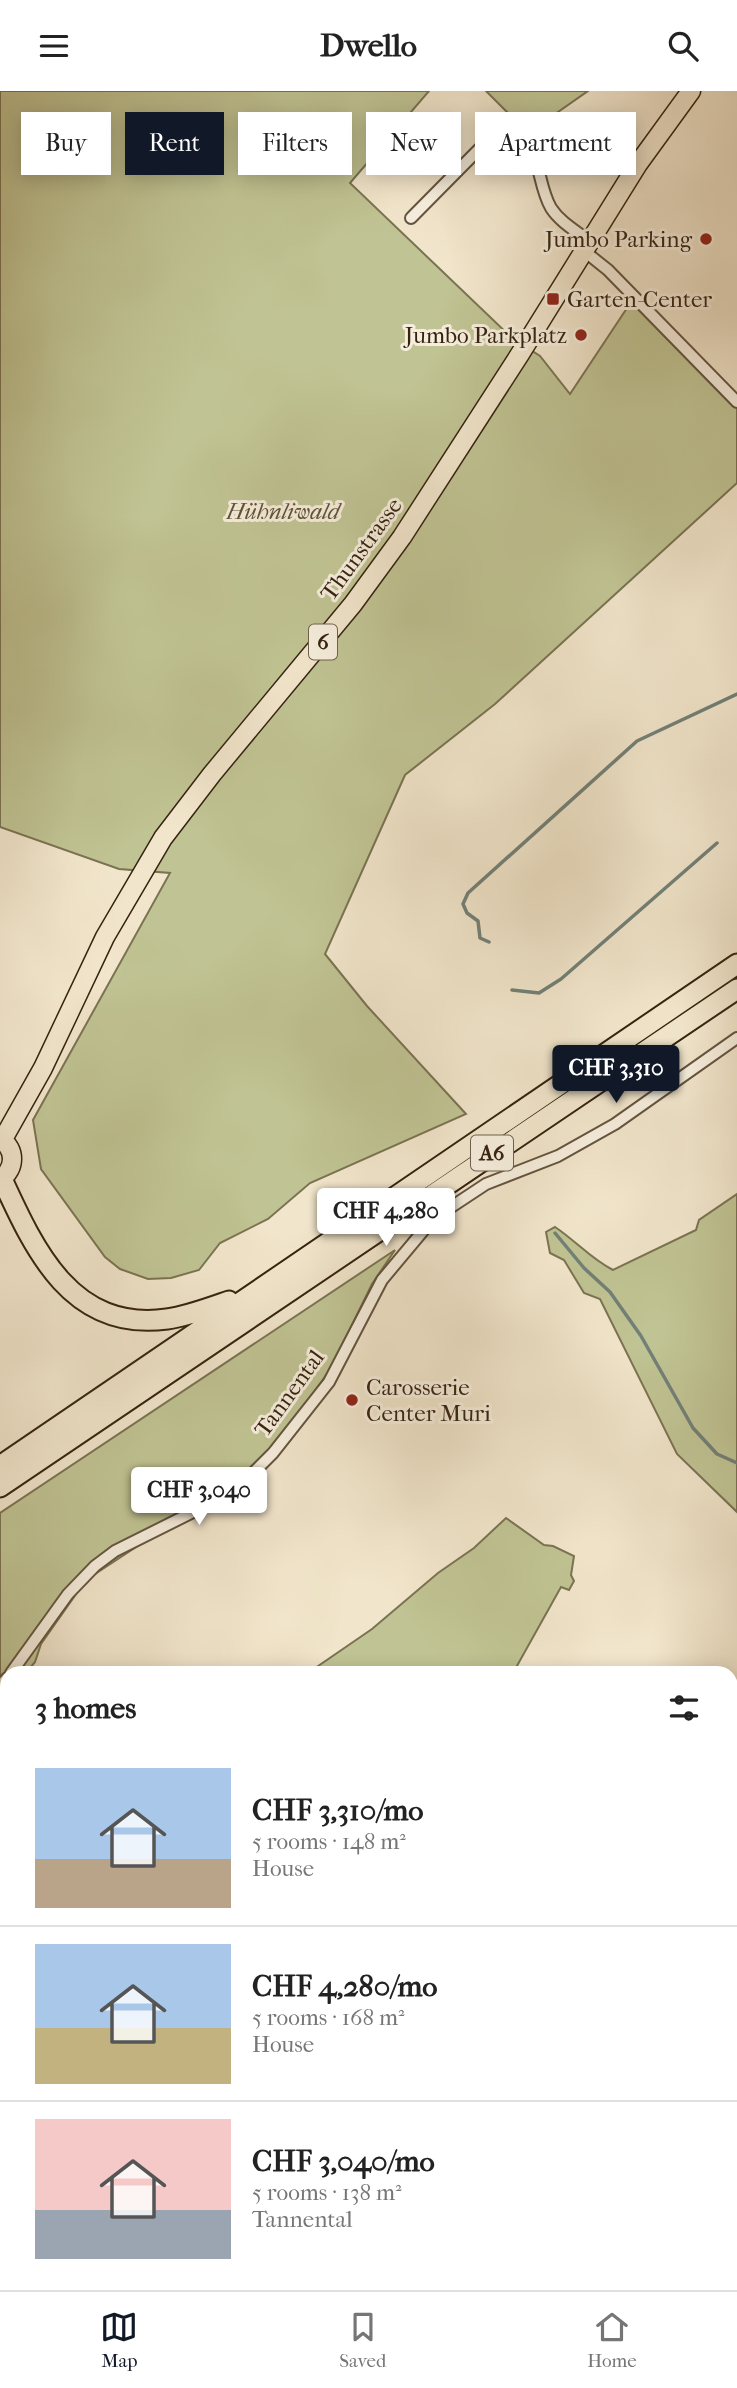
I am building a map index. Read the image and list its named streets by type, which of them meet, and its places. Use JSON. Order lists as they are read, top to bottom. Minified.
{"streets":{"highway":["A6"],"main road":["Thunstrasse","6"],"street":["Tannental"]},"parks":["Hühnliwald"],"places":{"other":["Jumbo Parking","Jumbo Parkplatz","Carosserie Center Muri"],"transit":["Garten-Center"]},"page":{"header":"Dwello","chip":["Buy","Rent","Filters","New","Apartment"],"price":["CHF 3,310","CHF 4,280","CHF 3,040"],"heading":"3 homes","list":[{"name":"CHF 3,310/mo","note":"5 rooms · 148 m² · House"},{"name":"CHF 4,280/mo","note":"5 rooms · 168 m² · House"},{"name":"CHF 3,040/mo","note":"5 rooms · 138 m² · Tannental"}],"tabs":["Map","Saved","Home"]}}
